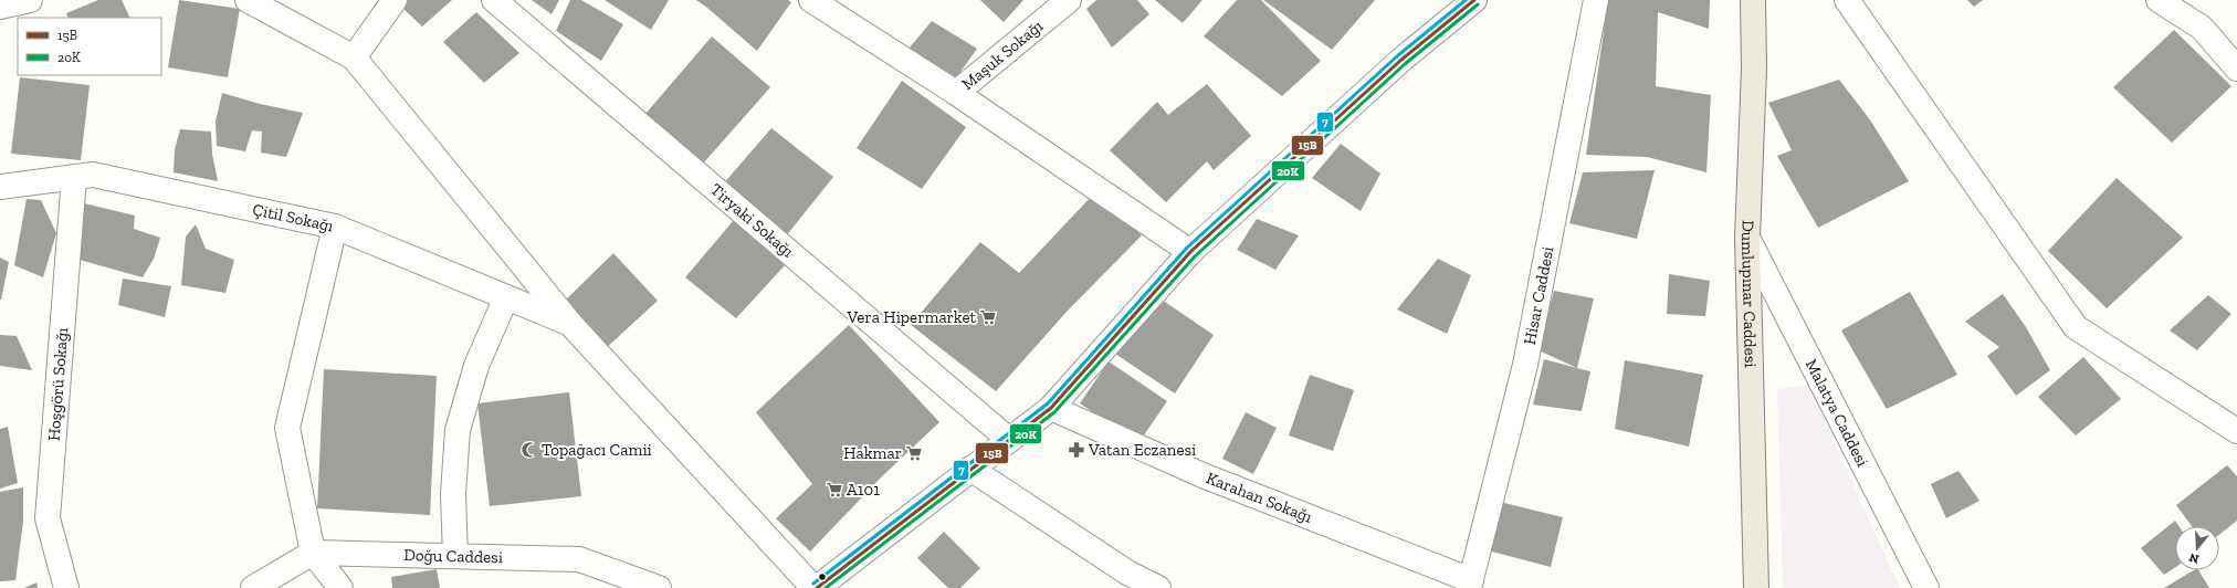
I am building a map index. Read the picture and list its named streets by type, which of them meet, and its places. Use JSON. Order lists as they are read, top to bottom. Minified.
{"streets":{"main road":["Dumlupınar Caddesi"],"street":["Maşuk Sokağı","Çitil Sokağı","Tiryaki Sokağı","Hisar Caddesi","Hoşgörü Sokağı","Malatya Caddesi","Karahan Sokağı","Doğu Caddesi"]},"crossings":[["Çitil Sokağı","Hoşgörü Sokağı"],["Dumlupınar Caddesi","Malatya Caddesi"],["Hisar Caddesi","Karahan Sokağı"]],"places":{"supermarket":["Vera Hipermarket","Hakmar","A101"],"mosque":["Topağacı Camii"],"pharmacy":["Vatan Eczanesi"]},"lines":["transit line 15B","transit line 7","transit line 20K"],"legend":["15B","20K"],"north":"bottom"}
